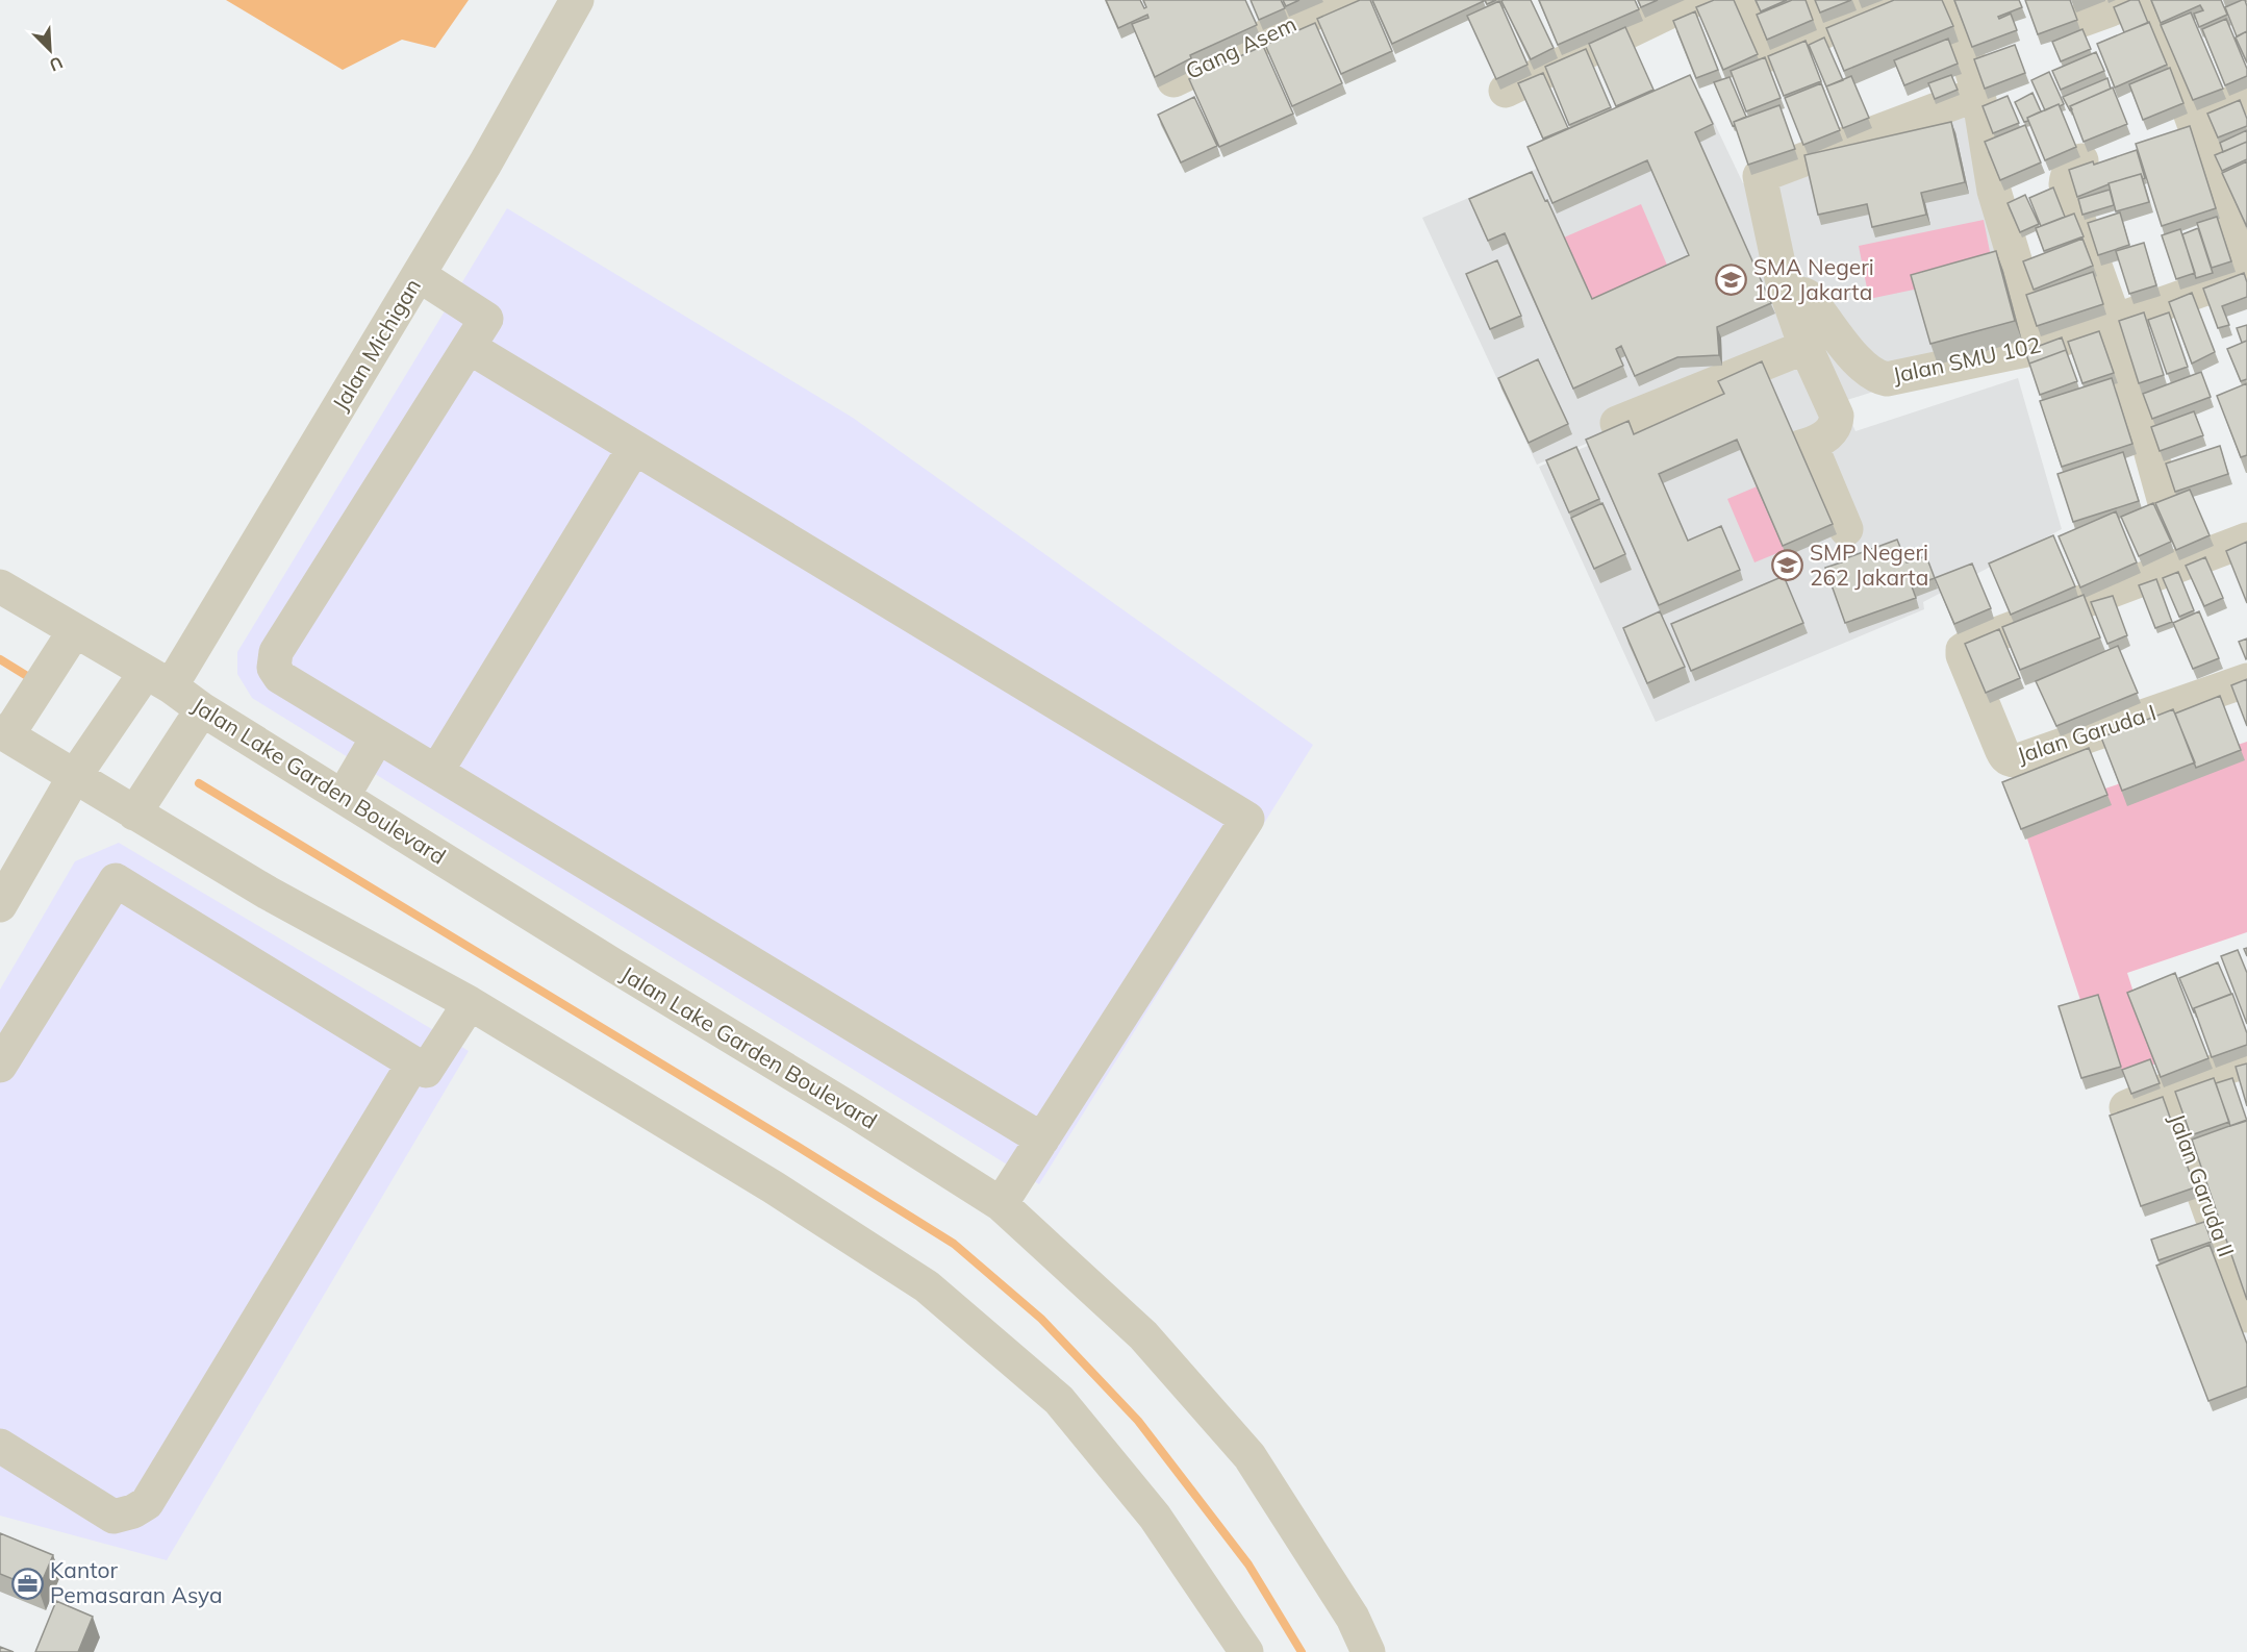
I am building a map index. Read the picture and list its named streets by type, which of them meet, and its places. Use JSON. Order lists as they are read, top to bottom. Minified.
{"streets":{"street":["Gang Asem","Jalan Michigan","Jalan SMU 102","Jalan Garuda I","Jalan Lake Garden Boulevard","Jalan Garuda II"]},"crossings":[["Jalan Michigan","Jalan Lake Garden Boulevard"]],"places":{"school or university":["SMA Negeri 102 Jakarta","SMP Negeri 262 Jakarta"],"office":["Kantor Pemasaran Asya"]},"north":"bottom right"}
